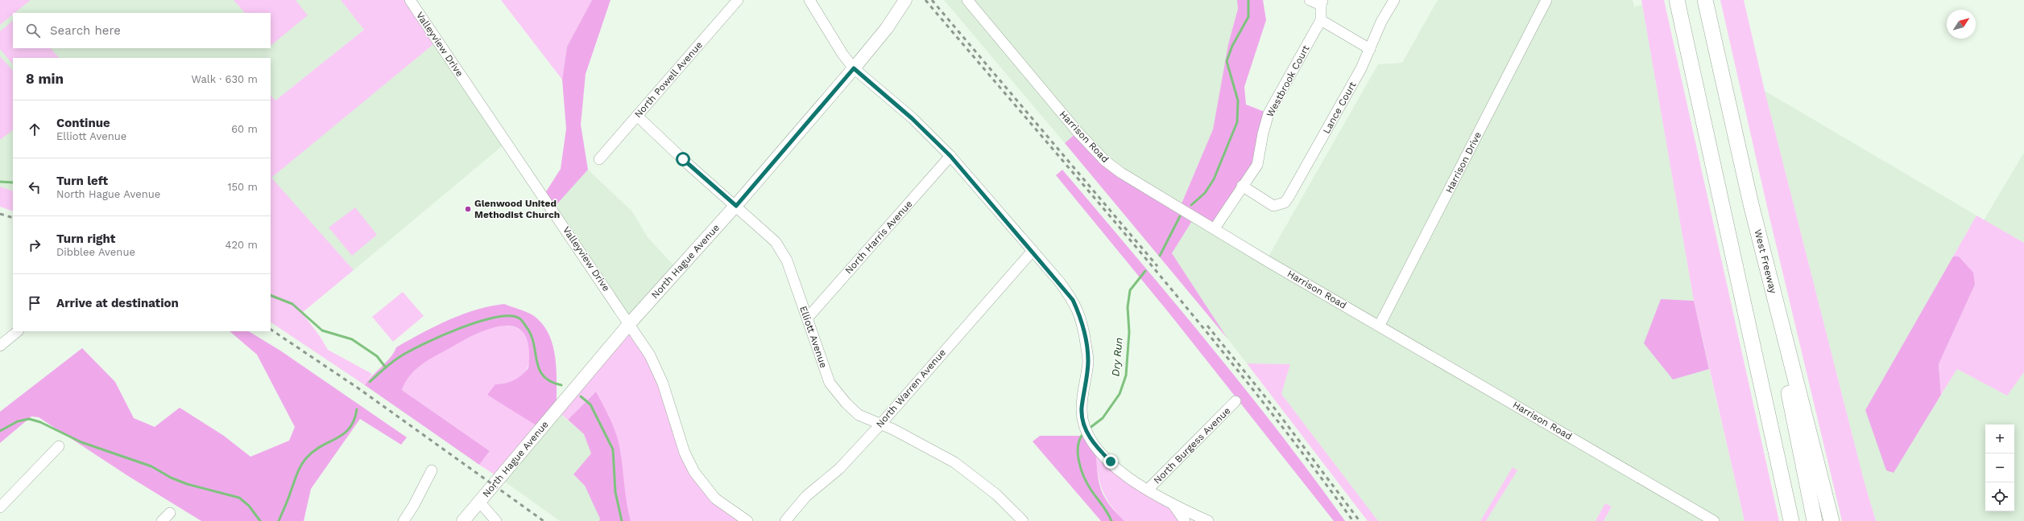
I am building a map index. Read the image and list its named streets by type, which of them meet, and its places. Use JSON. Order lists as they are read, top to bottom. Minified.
{"streets":{"highway":["West Freeway"],"main road":["North Hague Avenue"],"street":["Valleyview Drive","North Powell Avenue","Westbrook Court","Lance Court","Harrison Road","Harrison Drive","North Harris Avenue","Elliott Avenue","North Warren Avenue","North Burgess Avenue"]},"crossings":[["Valleyview Drive","North Hague Avenue"],["North Powell Avenue","Elliott Avenue"],["Westbrook Court","Lance Court"],["Westbrook Court","Harrison Road"],["Harrison Road","Harrison Drive"],["North Harris Avenue","Elliott Avenue"],["North Hague Avenue","Elliott Avenue"],["Elliott Avenue","North Warren Avenue"]],"water":["Dry Run"],"places":["Glenwood United Methodist Church"],"north":"top right","page":{"search":"Search here","heading":["8 min","Walk · 630 m"],"list":[["Continue","Elliott Avenue","60 m"],["Turn left","North Hague Avenue","150 m"],["Turn right","Dibblee Avenue","420 m"],"Arrive at destination"],"map_buttons":["+","−"]}}
